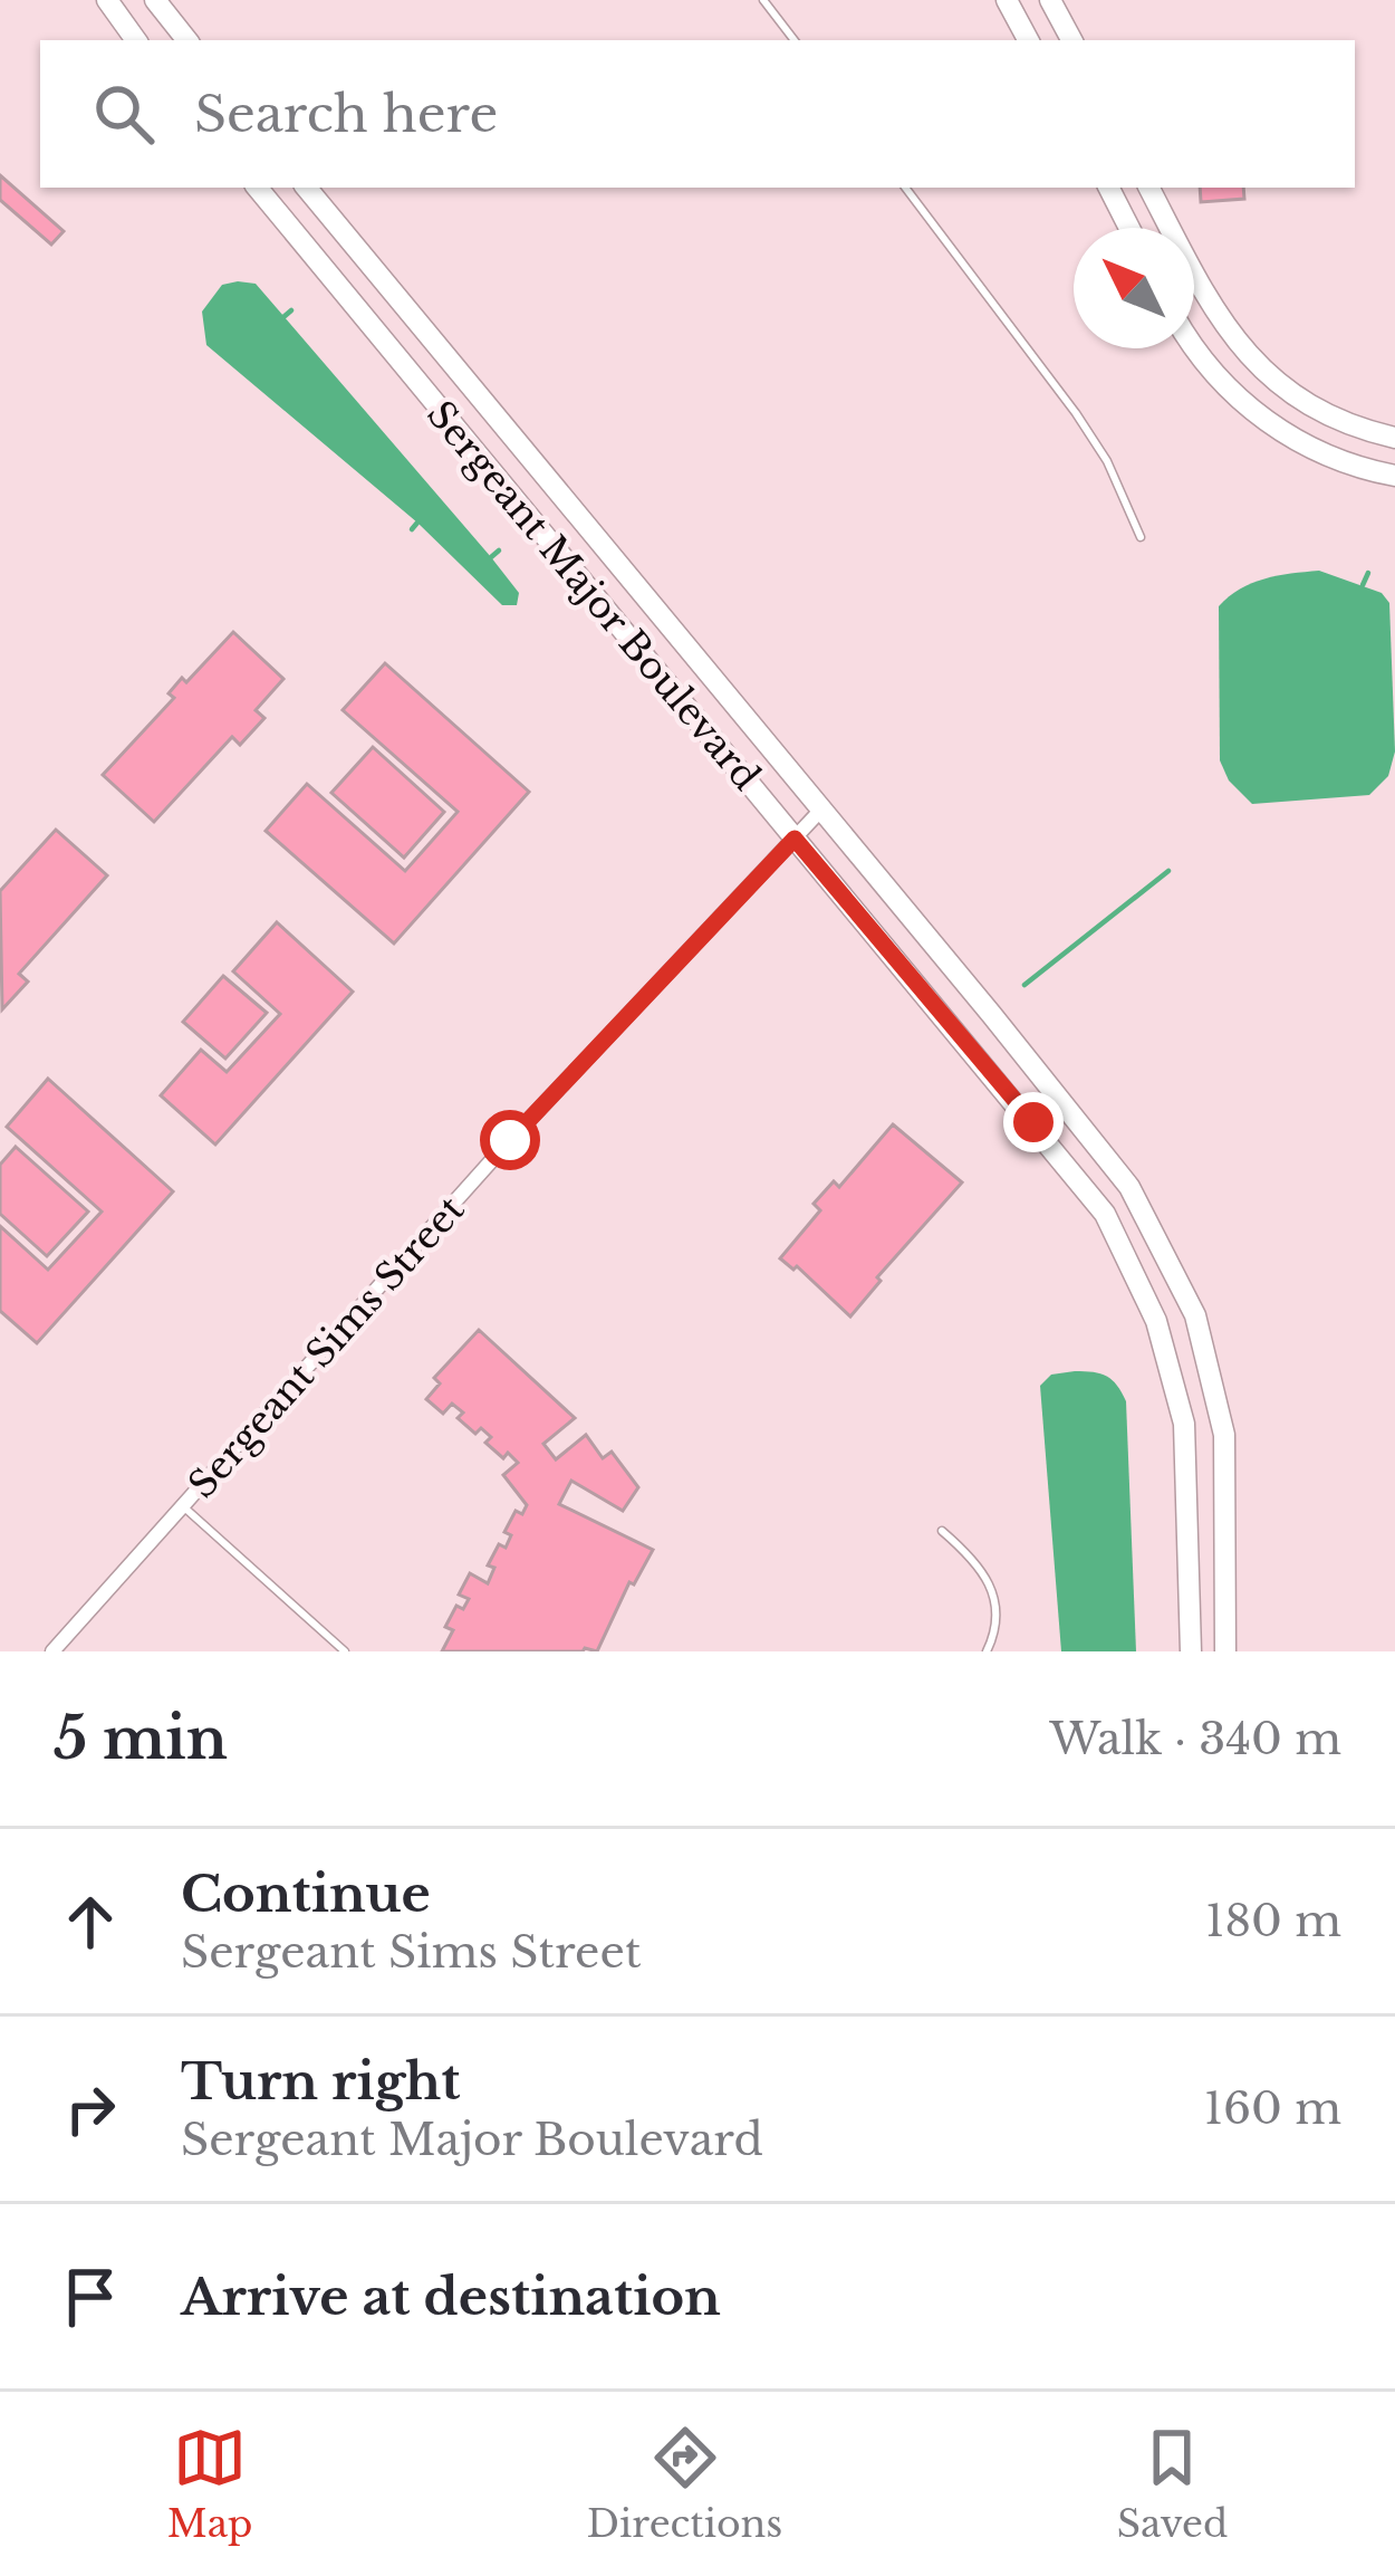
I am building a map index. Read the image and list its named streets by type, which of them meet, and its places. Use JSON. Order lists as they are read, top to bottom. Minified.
{"streets":{"street":["Sergeant Major Boulevard","Sergeant Sims Street"]},"crossings":[["Sergeant Major Boulevard","Sergeant Sims Street"]],"north":"top left","page":{"search":"Search here","heading":["5 min","Walk · 340 m"],"list":[["Continue","Sergeant Sims Street","180 m"],["Turn right","Sergeant Major Boulevard","160 m"],"Arrive at destination"],"nav":["Map","Directions","Saved"]}}
